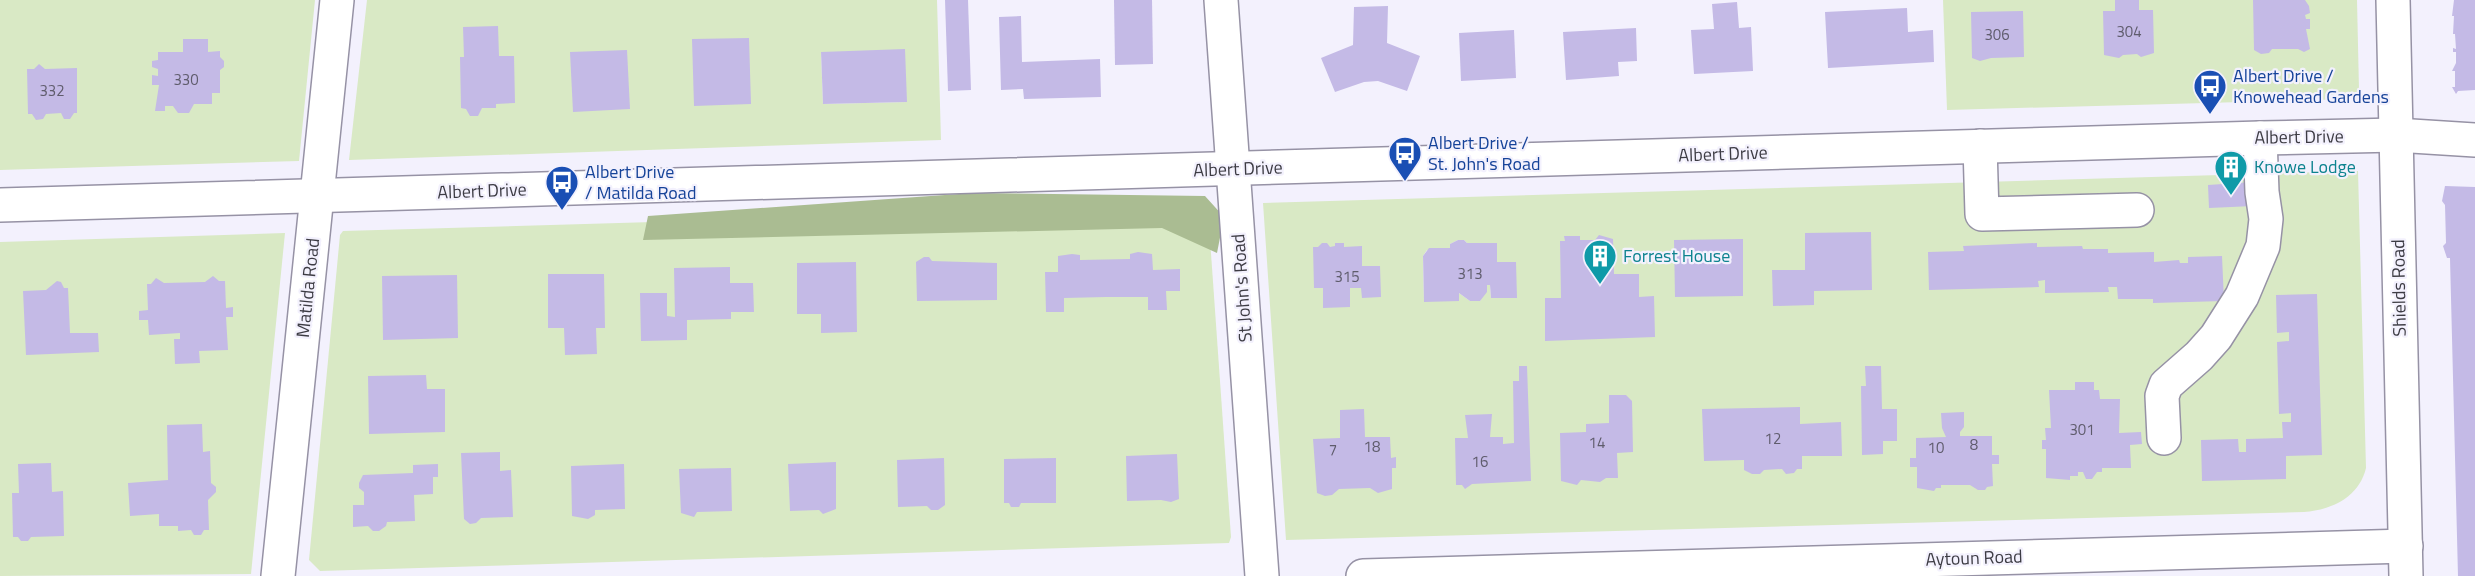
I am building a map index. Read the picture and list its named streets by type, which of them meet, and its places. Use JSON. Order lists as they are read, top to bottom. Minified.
{"streets":{"street":["Albert Drive","Matilda Road","St John's Road","Shields Road","Aytoun Road"]},"crossings":[["Albert Drive","Matilda Road"],["Albert Drive","St John's Road"],["Albert Drive","Shields Road"],["Shields Road","Aytoun Road"]],"places":{"bus stop":["Albert Drive / Knowehead Gardens","Albert Drive / St. John's Road","Albert Drive / Matilda Road"],"building":["Knowe Lodge","Forrest House"]},"house_numbers":["304","306","330","332","313","315","301","12","14","8","18","10","7","16"]}
